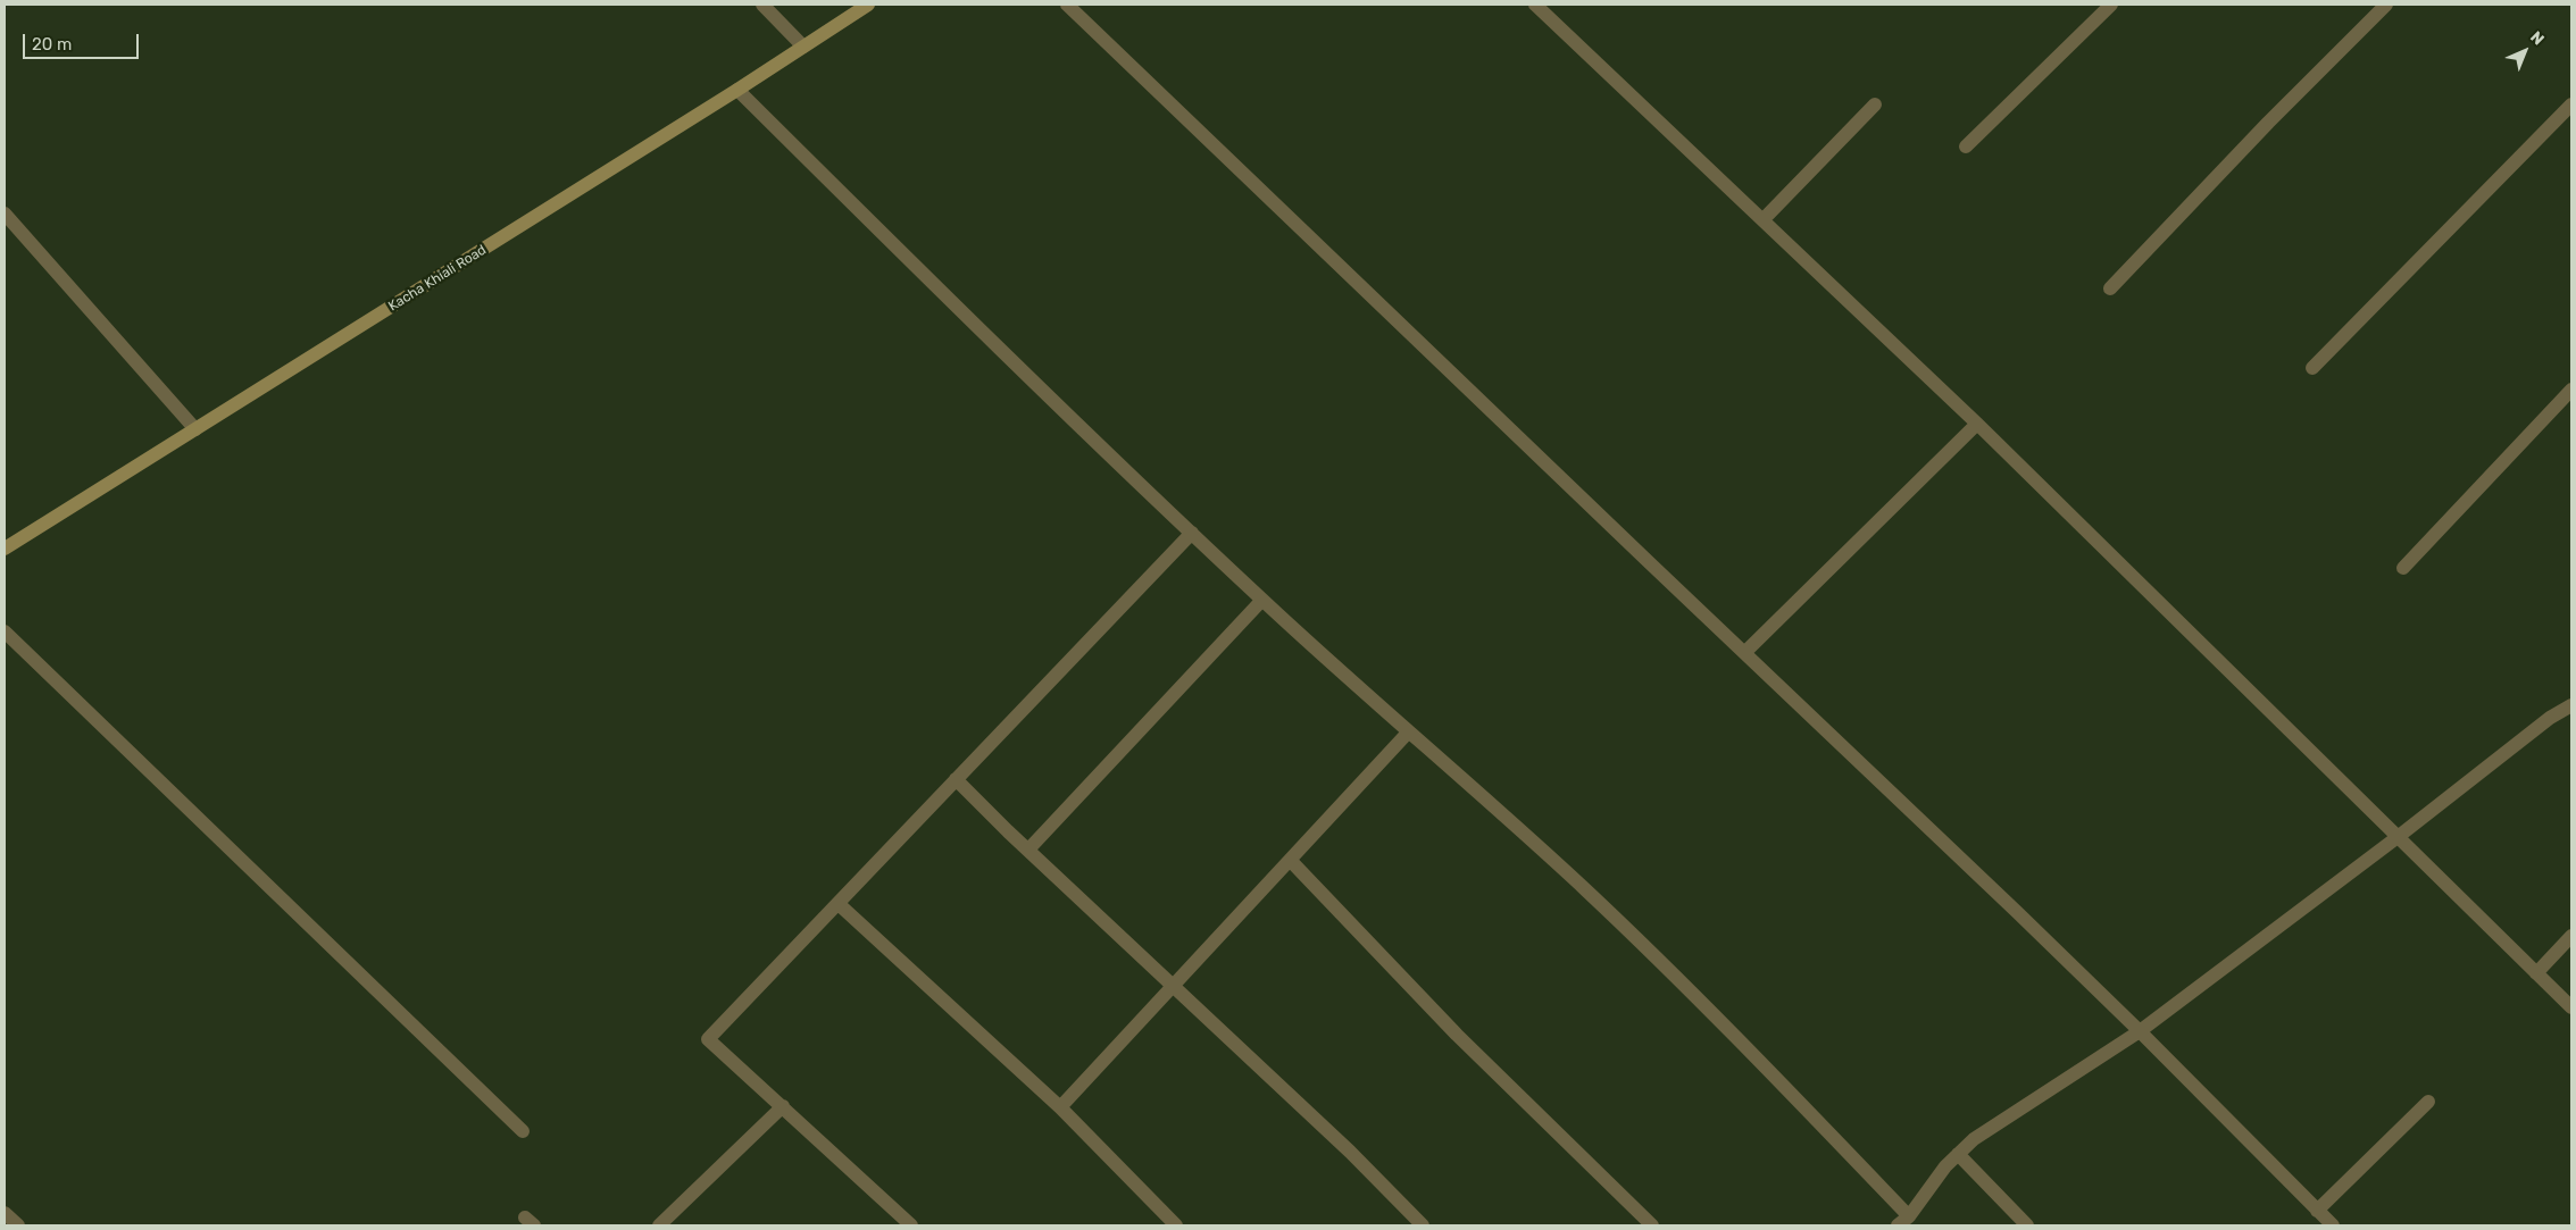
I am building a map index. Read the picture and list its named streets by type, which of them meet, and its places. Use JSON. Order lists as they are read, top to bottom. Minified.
{"streets":{"street":["Kacha Khiali Road"]},"scale_bar":"20 m","north":"top right"}
